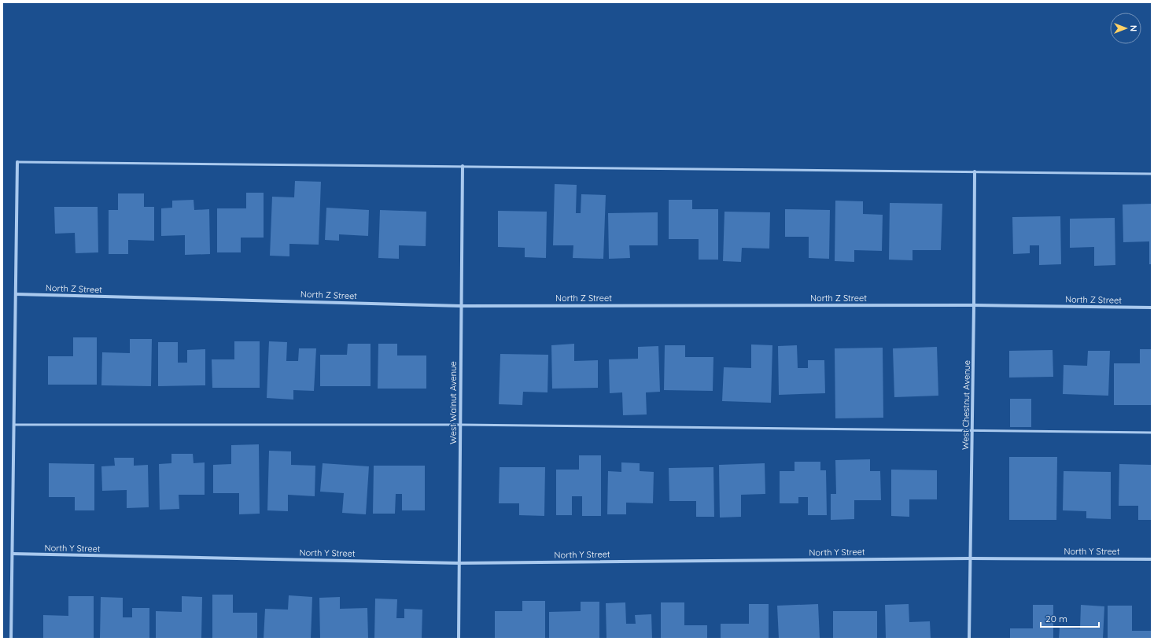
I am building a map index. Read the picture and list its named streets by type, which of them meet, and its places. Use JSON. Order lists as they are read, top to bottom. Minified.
{"streets":{"street":["North Z Street","West Walnut Avenue","West Chestnut Avenue","North Y Street"]},"crossings":[["North Z Street","West Walnut Avenue"],["North Z Street","West Chestnut Avenue"],["West Walnut Avenue","North Y Street"],["West Chestnut Avenue","North Y Street"]],"scale_bar":"20 m","north":"right"}
